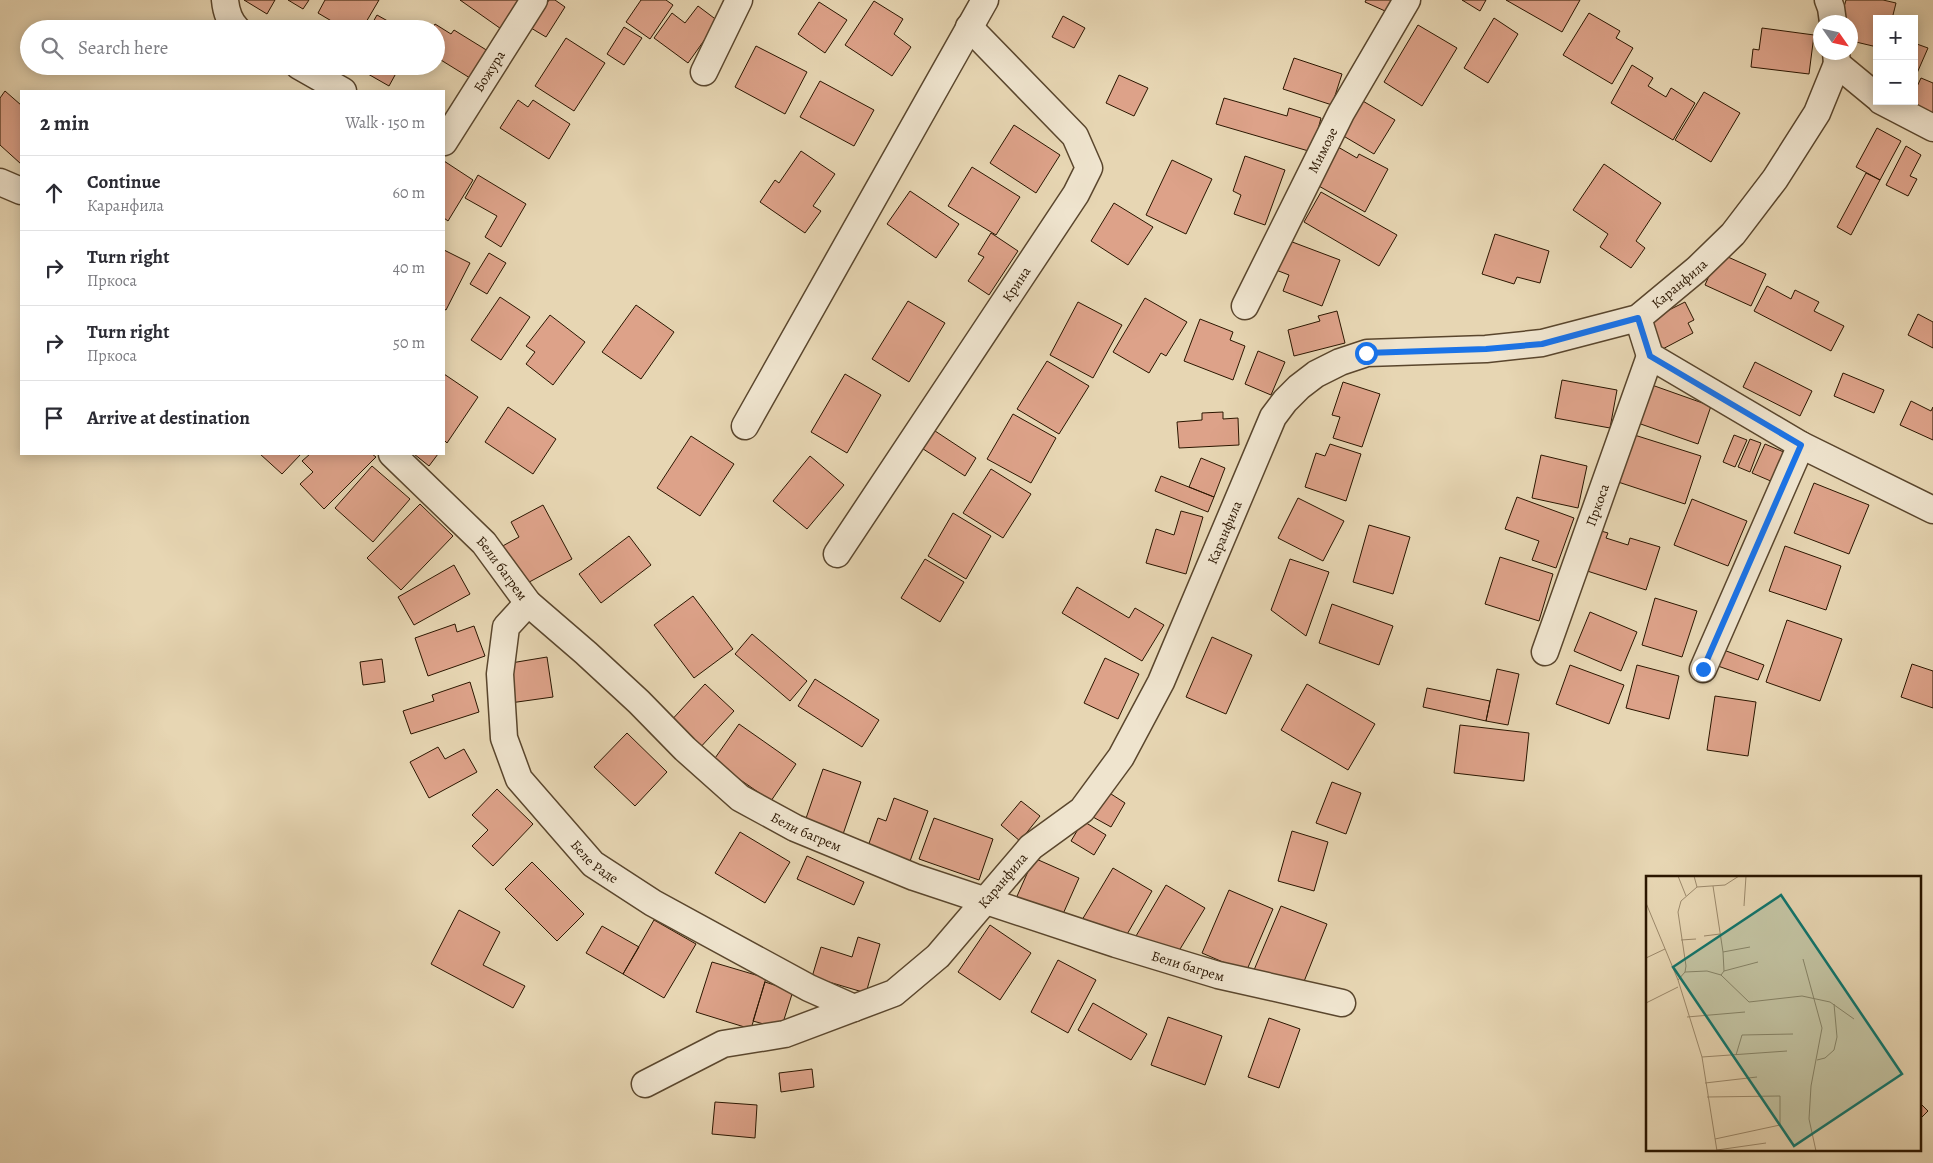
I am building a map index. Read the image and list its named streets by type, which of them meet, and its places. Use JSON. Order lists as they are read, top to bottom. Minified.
{"streets":{"street":["Божура","Мимозе","Каранфила","Крина","Пркоса","Бели багрем","Беле Раде"]},"crossings":[["Каранфила","Бели багрем"],["Каранфила","Беле Раде"],["Бели багрем","Беле Раде"]],"north":"bottom right","page":{"map_buttons":["+","−"],"search":"Search here","heading":["2 min","Walk · 150 m"],"list":[["Continue","Каранфила","60 m"],["Turn right","Пркоса","40 m"],["Turn right","Пркоса","50 m"],"Arrive at destination"]}}
